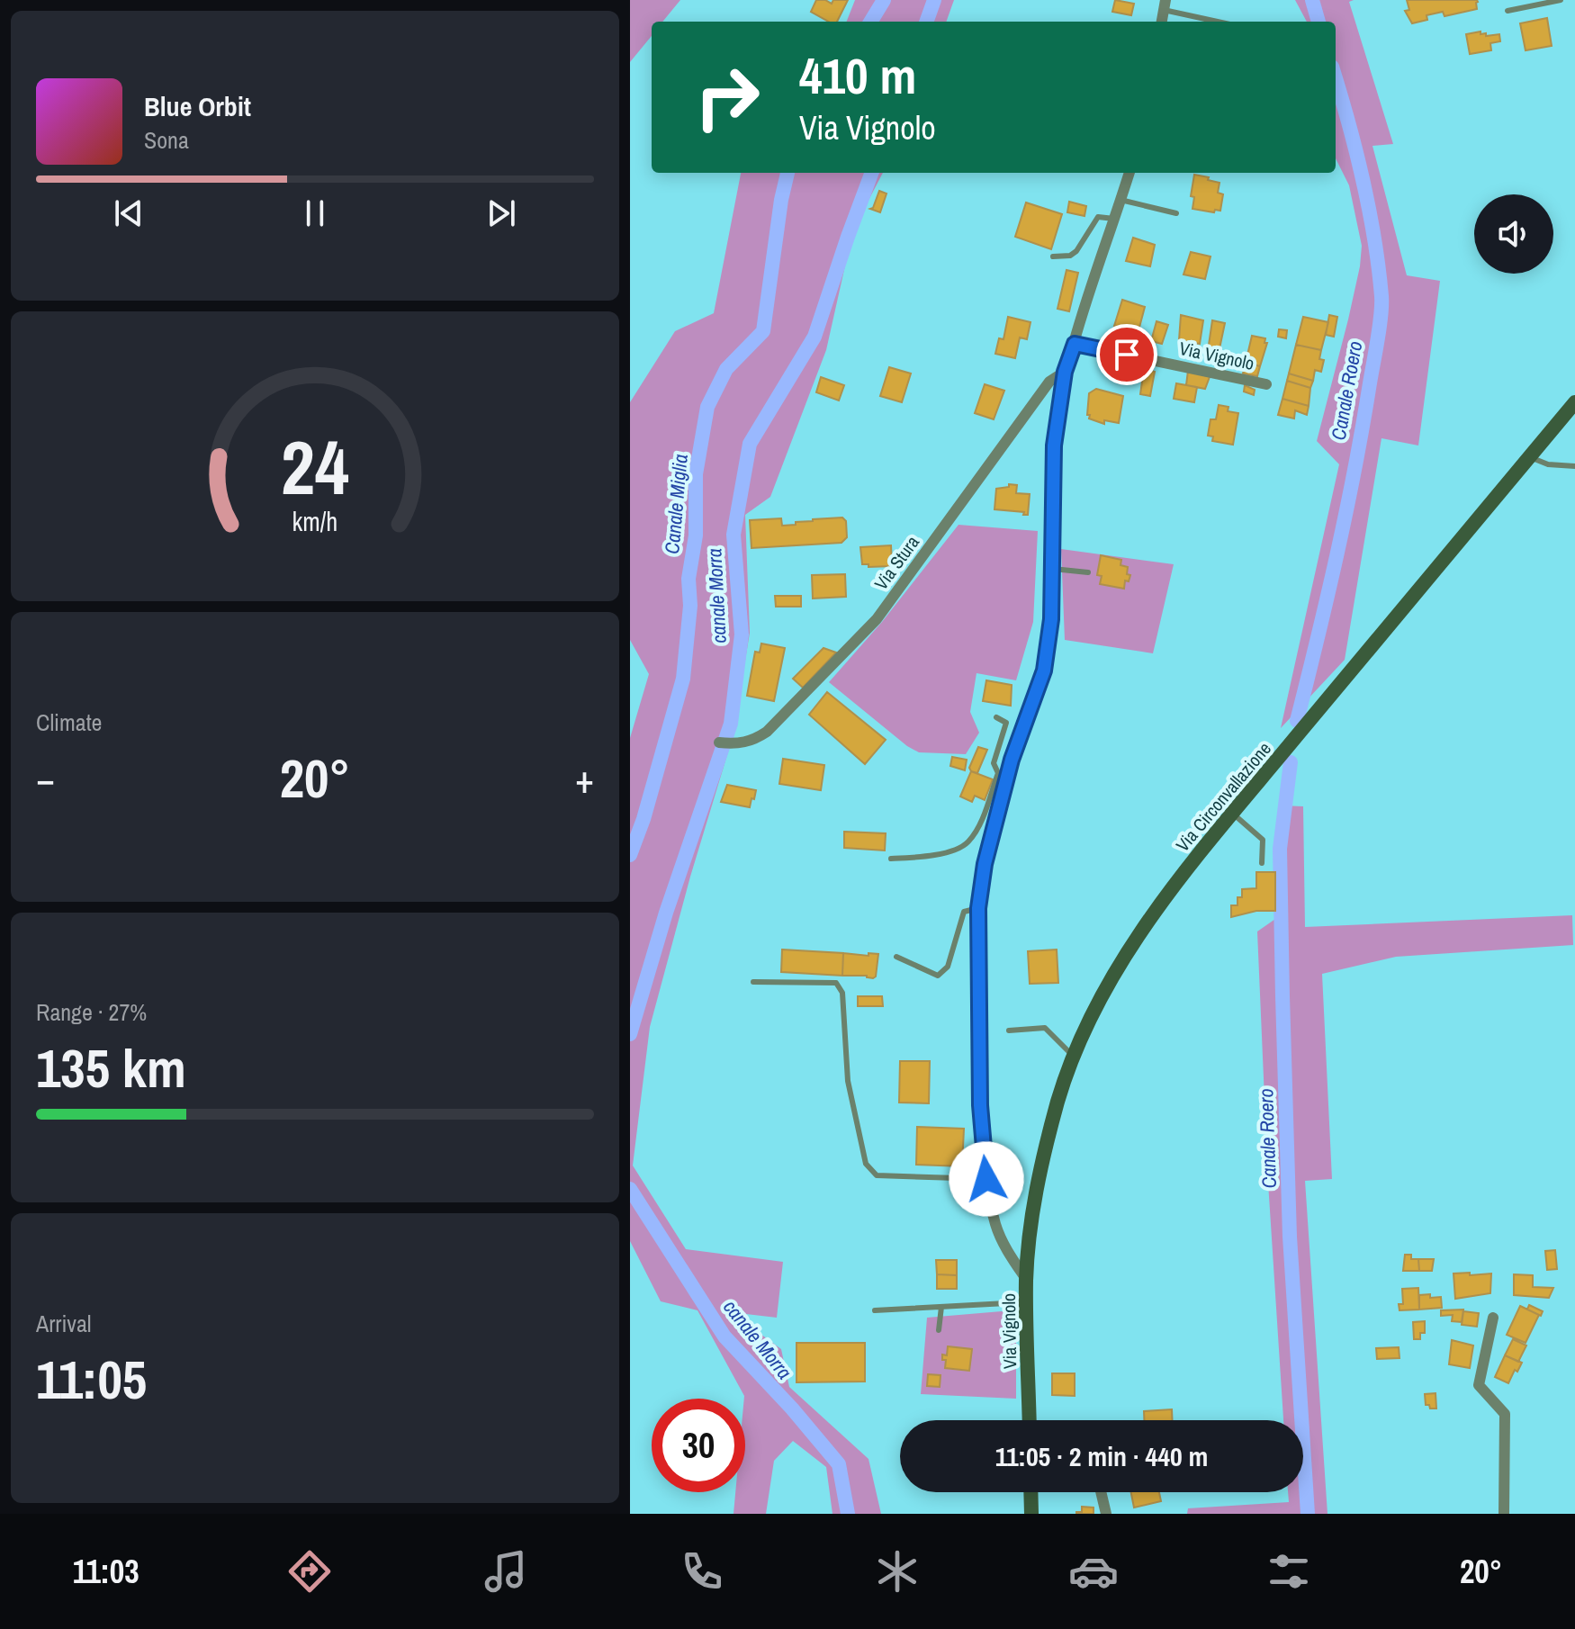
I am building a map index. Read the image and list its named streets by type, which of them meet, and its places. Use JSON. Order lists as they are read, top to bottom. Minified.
{"streets":{"main road":["Via Vignolo","Via Circonvallazione"],"street":["Via Stura"]},"crossings":[["Via Vignolo","Via Stura"],["Via Vignolo","Via Circonvallazione"]],"water":["Canale Roero","Canale Miglia","canale Morra"],"page":{"turn":["410 m","Via Vignolo"],"song":["Blue Orbit","Sona"],"tile":["Climate",["Range · 27%","135 km"],["Arrival","11:05"]],"heat":["−","20°","+"],"limit":"30","trip":"11:05 · 2 min · 440 m","tabs":["11:03","20°"],"gauge":["24","km/h"]}}
